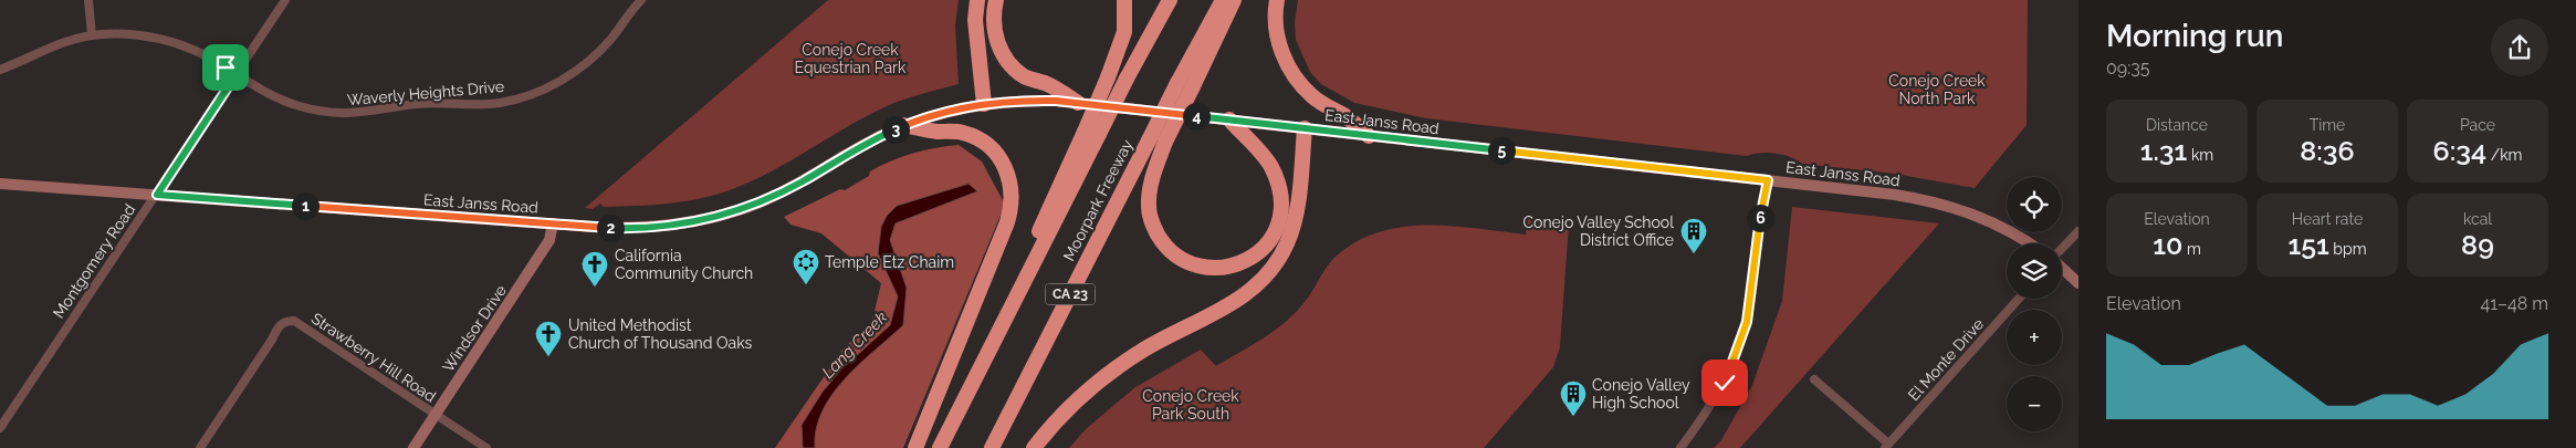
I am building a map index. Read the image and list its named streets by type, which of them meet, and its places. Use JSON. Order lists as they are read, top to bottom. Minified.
{"streets":{"highway":["Moorpark Freeway","CA 23"],"main road":["East Janss Road","Windsor Drive"],"street":["Waverly Heights Drive","Montgomery Road","Strawberry Hill Road","El Monte Drive"]},"crossings":[["Waverly Heights Drive","Montgomery Road"],["East Janss Road","Montgomery Road"],["East Janss Road","Windsor Drive"],["Windsor Drive","Strawberry Hill Road"]],"water":["Lang Creek"],"parks":["Conejo Creek Equestrian Park","Conejo Creek North Park","Conejo Creek Park South"],"places":{"building":["Conejo Valley School District Office","Conejo Valley High School"],"synagogue":["Temple Etz Chaim"],"church":["California Community Church","United Methodist Church of Thousand Oaks"]},"page":{"heading":["Morning run","09:35"],"stats":[["Distance","1.31 km"],["Time","8:36"],["Pace","6:34 /km"],["Elevation","10 m"],["Heart rate","151 bpm"],["kcal","89"]],"pins":["4","3","5","1","6","2"],"map_buttons":["+","−"],"chart":["Elevation","41–48 m"]}}
